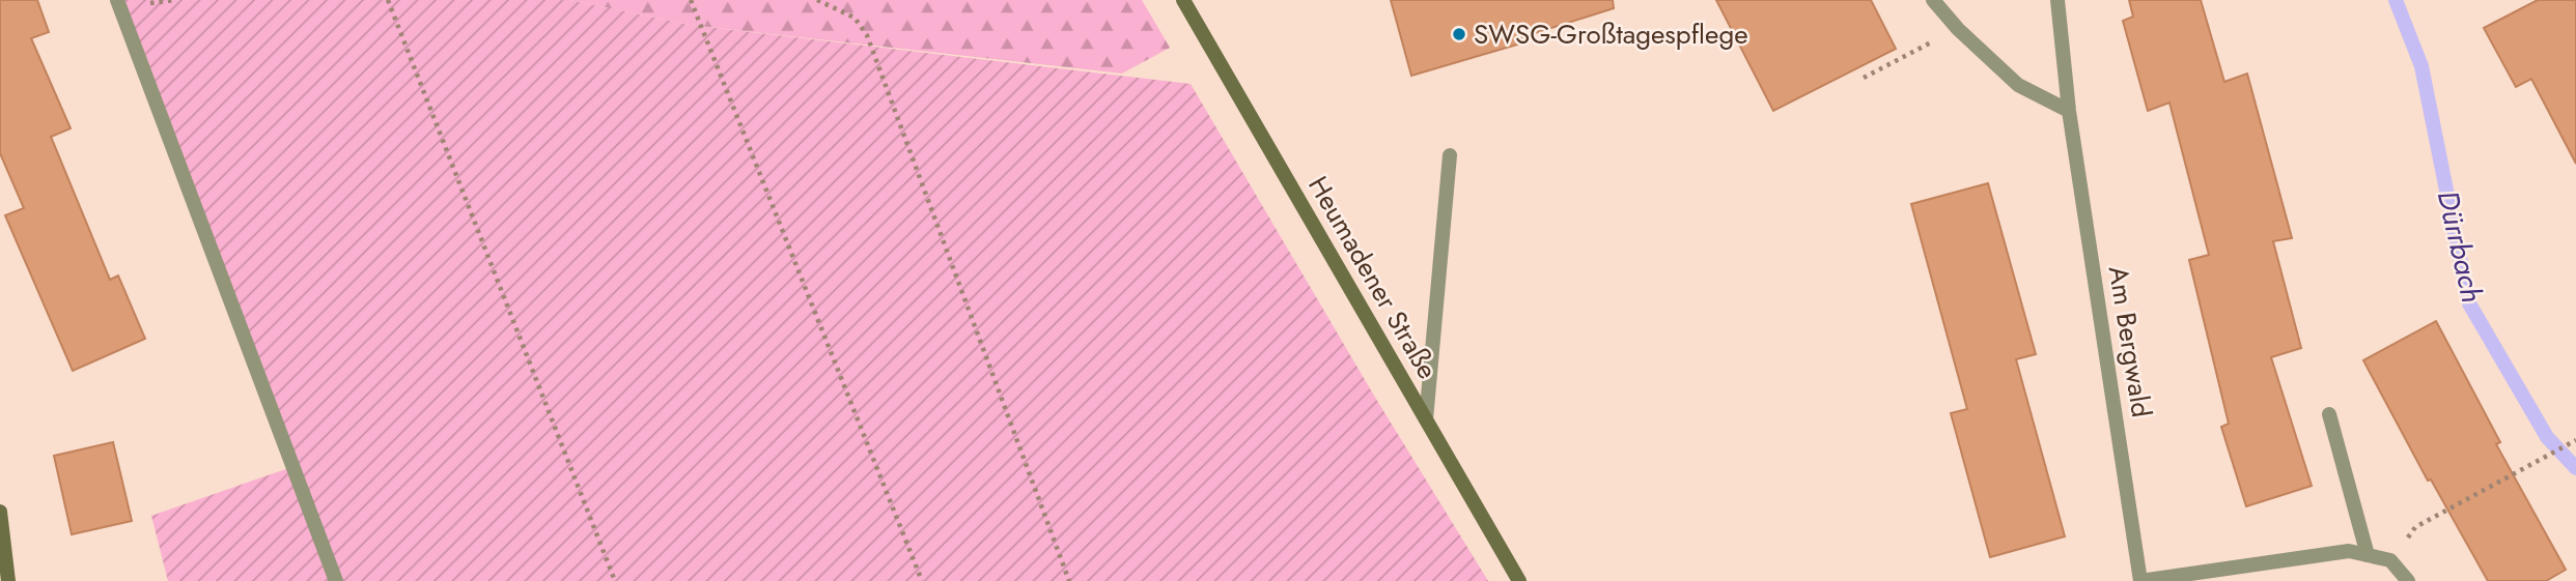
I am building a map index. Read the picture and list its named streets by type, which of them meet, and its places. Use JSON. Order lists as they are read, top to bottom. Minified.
{"streets":{"main road":["Heumadener Straße"],"street":["Am Bergwald"]},"water":["Dürrbach"],"places":["SWSG-Großtagespflege"]}
